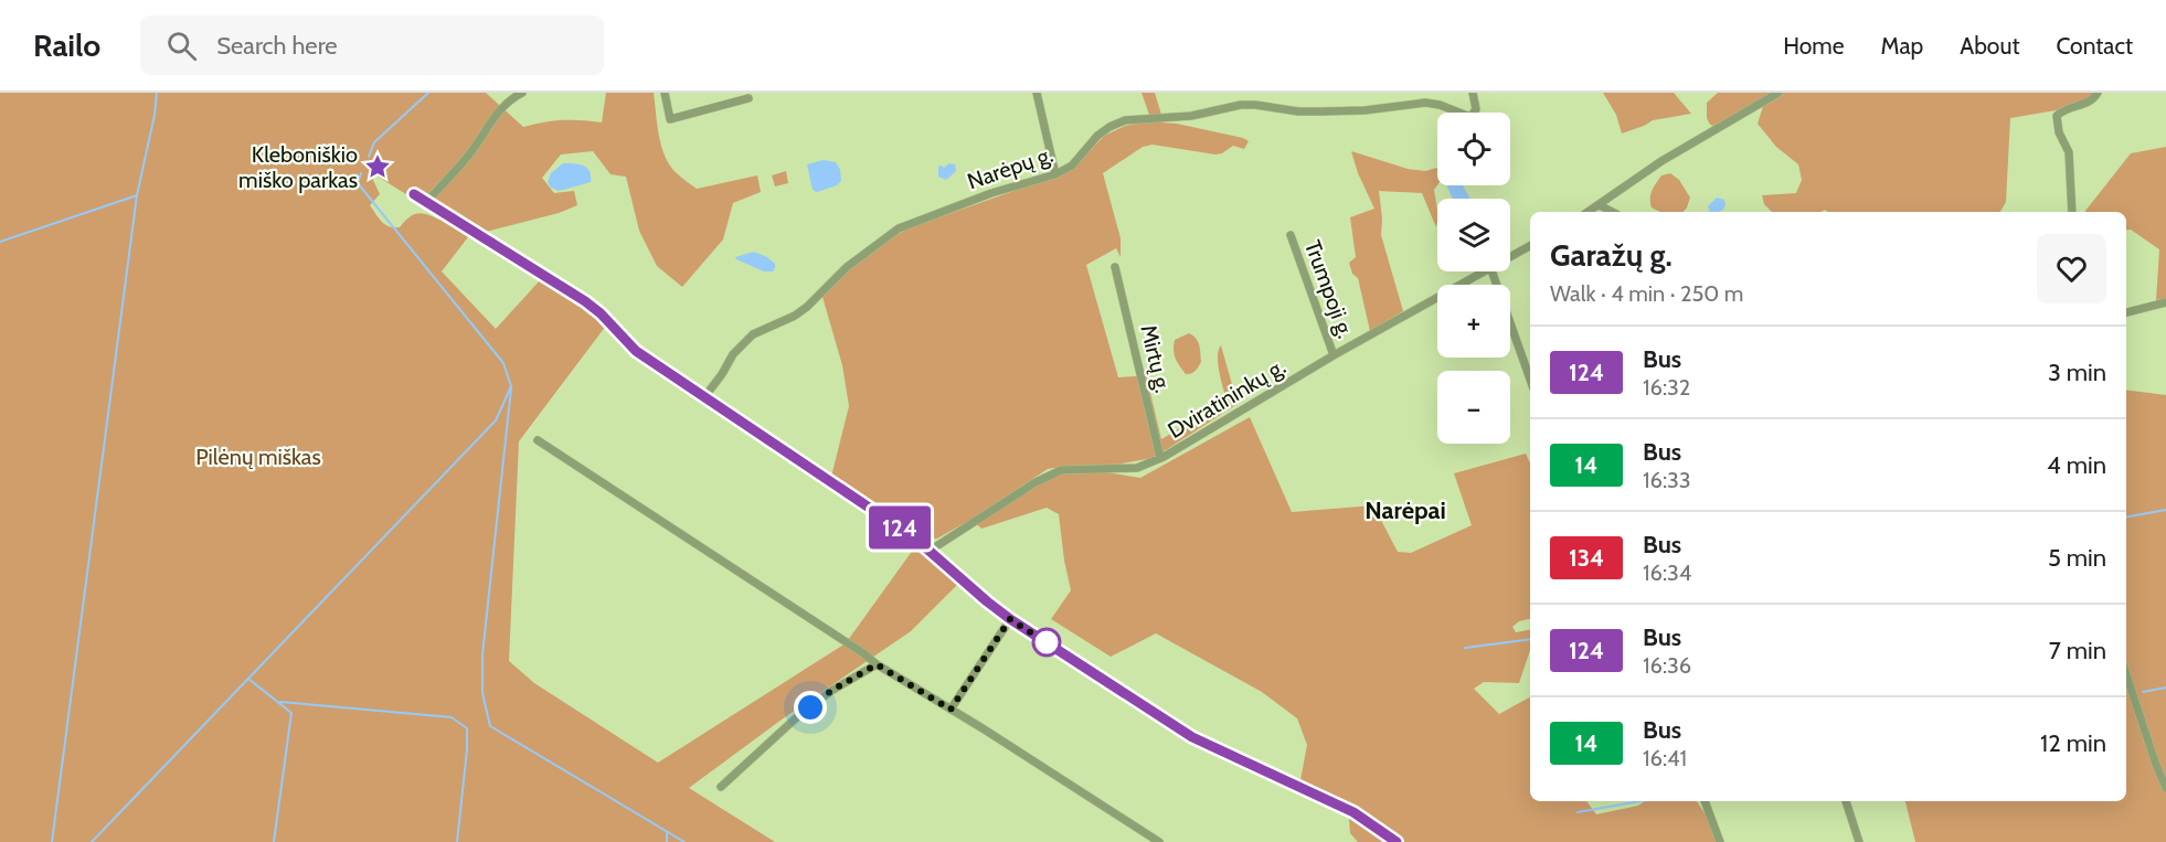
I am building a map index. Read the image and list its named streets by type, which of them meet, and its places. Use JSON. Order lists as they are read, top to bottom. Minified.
{"streets":{"street":["Narėpų g.","Trumpoji g.","Mirtų g.","Dviratininkų g."]},"crossings":[["Trumpoji g.","Dviratininkų g."],["Mirtų g.","Dviratininkų g."]],"districts":["Narėpai"],"parks":["Pilėnų miškas"],"places":{"place":["Kleboniškio miško parkas"]},"lines":["bus line 124"],"page":{"header":"Railo","search":"Search here","nav":["Home","Map","About","Contact"],"on_map":"124","map_buttons":["+","−"],"heading":["Garažų g.","Walk · 4 min · 250 m"],"list":[{"mark":"124","name":"Bus","note":"16:32","value":"3 min"},{"mark":"14","name":"Bus","note":"16:33","value":"4 min"},{"mark":"134","name":"Bus","note":"16:34","value":"5 min"},{"mark":"124","name":"Bus","note":"16:36","value":"7 min"},{"mark":"14","name":"Bus","note":"16:41","value":"12 min"}]}}
